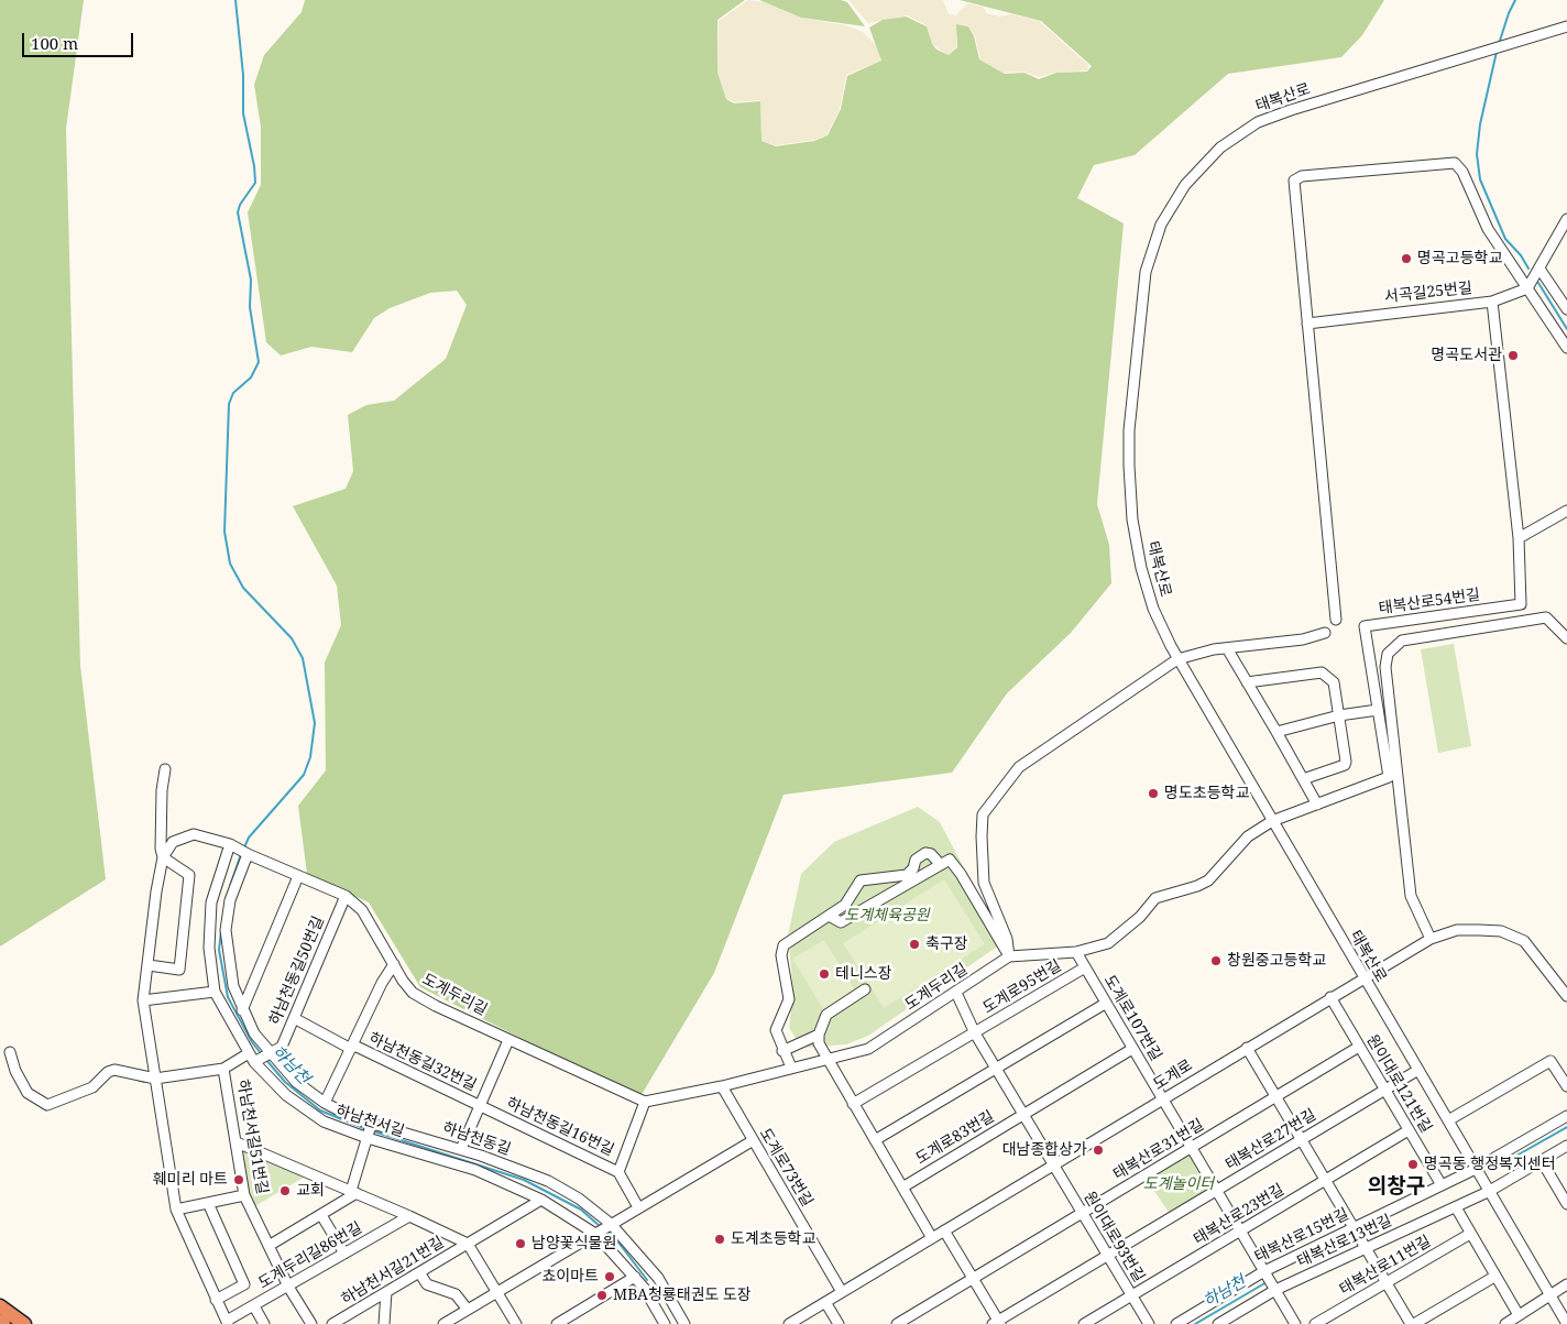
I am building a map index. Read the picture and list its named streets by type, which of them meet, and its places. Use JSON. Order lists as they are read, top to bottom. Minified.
{"streets":{"street":["태복산로","서곡길25번길","태복산로54번길","하남천동길50번길","도계두리길","도계로95번길","도계로107번길","하남천동길32번길","도계로","원이대로121번길","하남천서길","하남천동길16번길","하남천서길51번길","도계로83번길","하남천동길","태복산로27번길","태복산로31번길","도계로73번길","태복산로23번길","태복산로15번길","원이대로93번길","태복산로13번길","도계두리길86번길","태복산로11번길","하남천서길21번길"]},"crossings":[["태복산로","태복산로54번길"],["태복산로","도계로"],["태복산로","태복산로27번길"],["태복산로","태복산로15번길"],["태복산로","태복산로13번길"],["하남천동길50번길","도계두리길"],["하남천동길50번길","하남천동길32번길"],["하남천동길50번길","하남천서길"],["하남천동길50번길","하남천서길51번길"],["하남천동길50번길","하남천동길"],["도계두리길","도계로95번길"],["도계두리길","하남천동길32번길"],["도계두리길","하남천서길"],["도계두리길","하남천동길"],["도계두리길","도계로73번길"],["도계로95번길","도계로107번길"],["도계로95번길","도계로"],["도계로95번길","도계로83번길"],["도계로95번길","원이대로93번길"],["도계로107번길","도계로"],["도계로107번길","태복산로27번길"],["도계로107번길","태복산로31번길"],["도계로107번길","태복산로23번길"],["도계로107번길","태복산로15번길"],["도계로107번길","태복산로13번길"],["하남천동길32번길","하남천동길16번길"],["하남천동길32번길","하남천동길"],["도계로","원이대로121번길"],["도계로","도계로73번길"],["도계로","원이대로93번길"],["원이대로121번길","태복산로27번길"],["원이대로121번길","태복산로31번길"],["원이대로121번길","태복산로23번길"],["원이대로121번길","태복산로15번길"],["하남천서길","하남천서길51번길"],["하남천서길","하남천동길"],["하남천서길","하남천서길21번길"],["하남천서길51번길","하남천동길"],["하남천서길51번길","도계두리길86번길"],["하남천서길51번길","하남천서길21번길"],["태복산로27번길","원이대로93번길"],["태복산로31번길","원이대로93번길"],["태복산로23번길","원이대로93번길"],["도계두리길86번길","하남천서길21번길"]],"districts":["의창구"],"water":["하남천"],"parks":["도계체육공원","도계놀이터"],"places":["명곡고등학교","명곡도서관","명도초등학교","축구장","창원중고등학교","테니스장","대남종합상가","명곡동 행정복지센터","훼미리 마트","교회","도계초등학교","남양꽃식물원","쵸이마트","MBA청룡태권도 도장"],"scale_bar":"100 m"}
